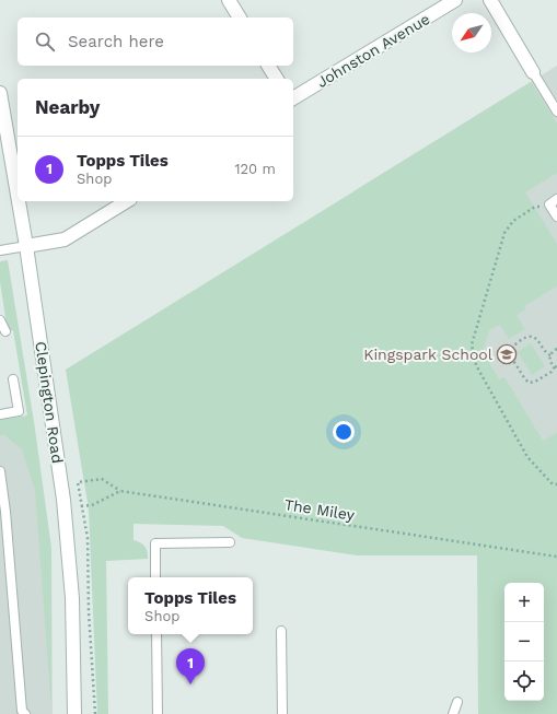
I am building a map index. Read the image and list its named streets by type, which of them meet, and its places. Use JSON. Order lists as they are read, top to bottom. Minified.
{"streets":{"main road":["Johnston Avenue","Clepington Road"],"path":["The Miley"]},"places":{"school or university":["Kingspark School"]},"north":"bottom left","page":{"search":"Search here","heading":"Nearby","list":[{"mark":"1","name":"Topps Tiles","note":"Shop","value":"120 m"}],"popup":["Topps Tiles","Shop"],"map_buttons":["+","−"],"pins":"1"}}
